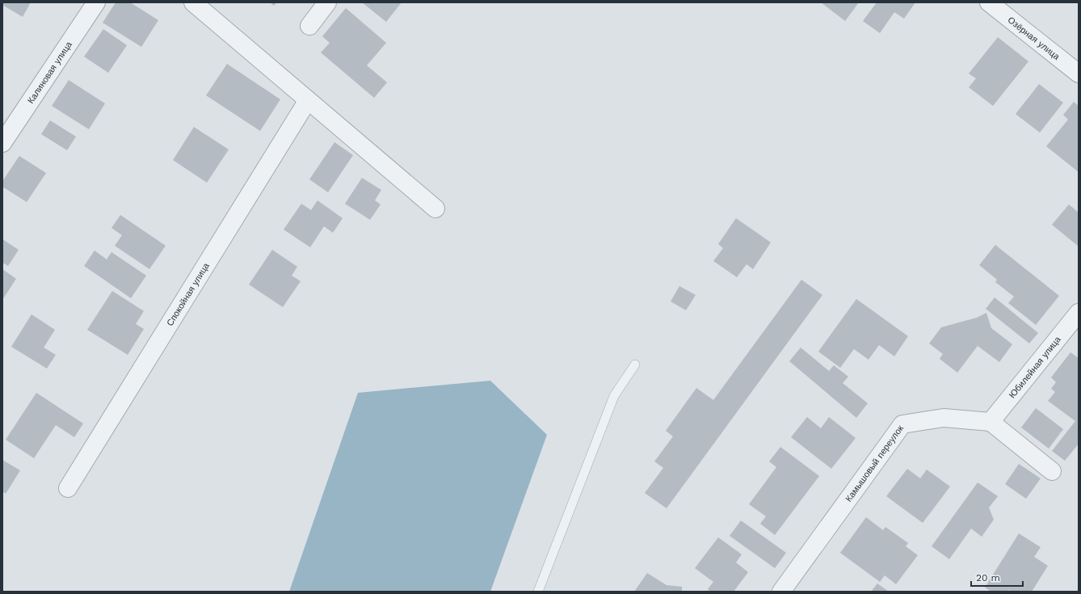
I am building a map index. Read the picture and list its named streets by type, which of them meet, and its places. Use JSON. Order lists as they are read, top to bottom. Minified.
{"streets":{"street":["Озёрная улица","Калиновая улица","Спокойная улица","Юбилейная улица","Камышовый переулок"]},"crossings":[["Юбилейная улица","Камышовый переулок"]],"scale_bar":"20 m"}
